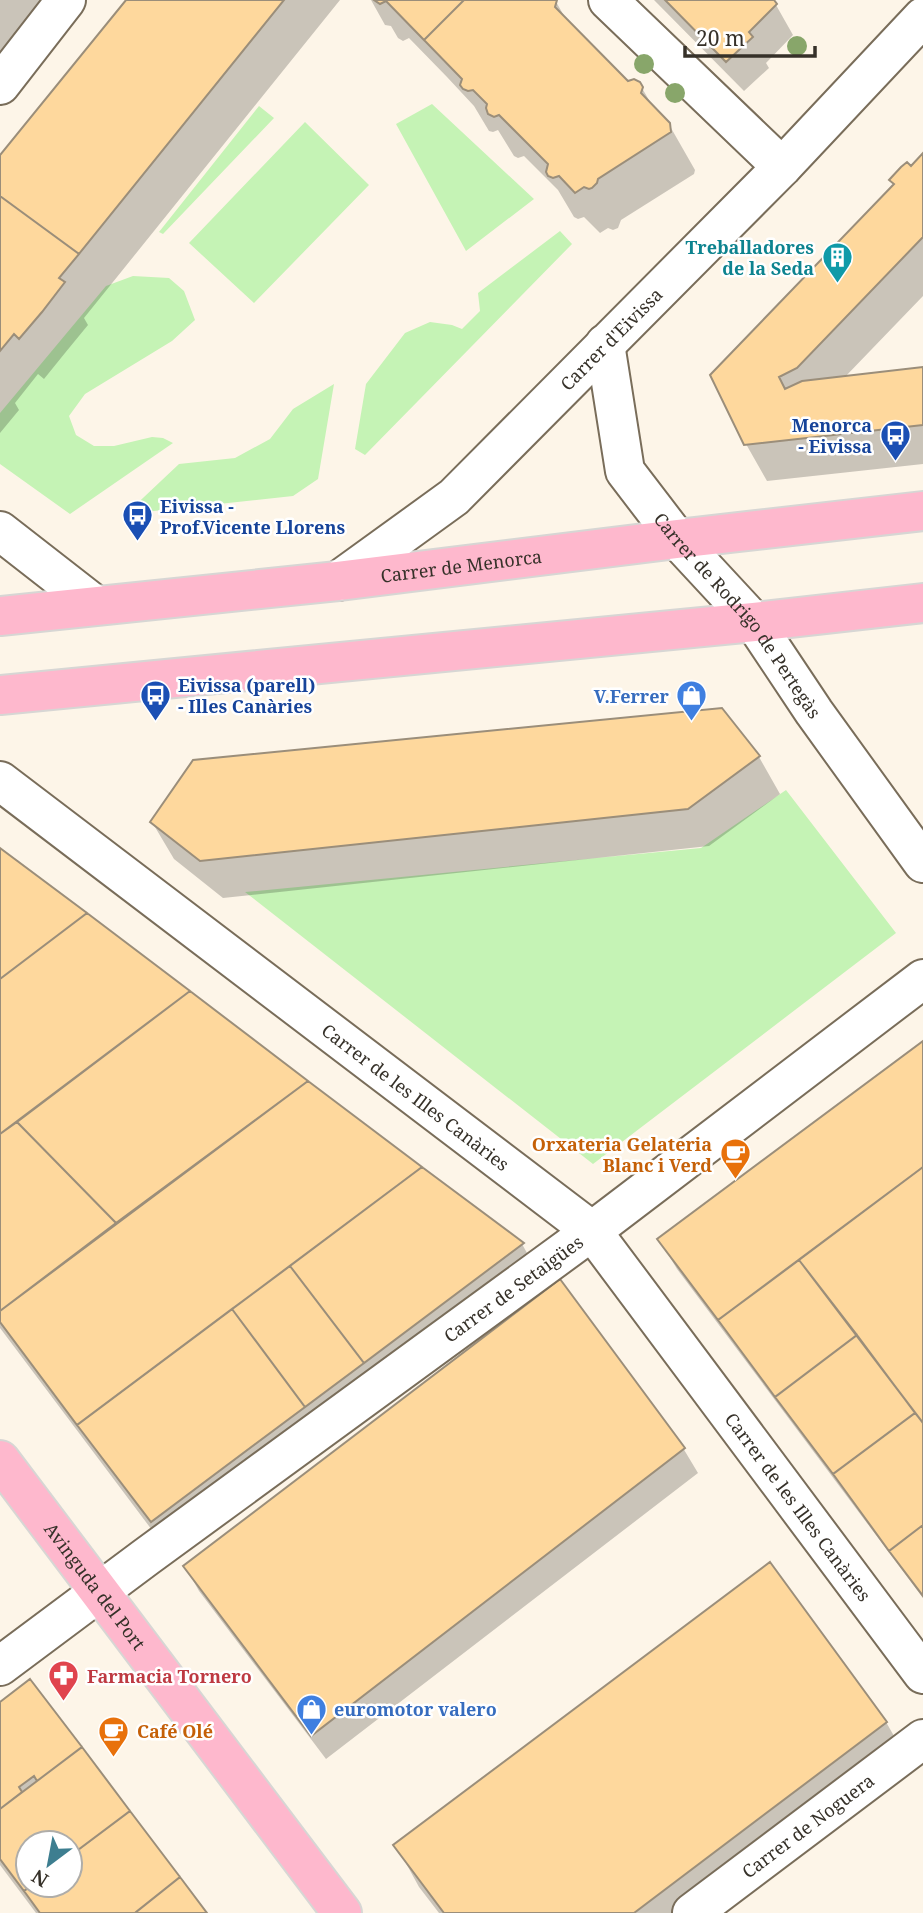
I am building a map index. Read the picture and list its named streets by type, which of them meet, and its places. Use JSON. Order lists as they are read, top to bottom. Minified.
{"streets":{"main road":["Carrer de Menorca","Avinguda del Port"],"street":["Carrer d'Eivissa","Carrer de Rodrigo de Pertegàs","Carrer de les Illes Canàries","Carrer de Setaigües","Carrer de Noguera"]},"crossings":[["Carrer d'Eivissa","Carrer de Menorca"],["Carrer d'Eivissa","Carrer de Rodrigo de Pertegàs"],["Carrer de Menorca","Carrer de Rodrigo de Pertegàs"],["Carrer de les Illes Canàries","Carrer de Setaigües"],["Carrer de Setaigües","Avinguda del Port"]],"places":{"building":["Treballadores de la Seda"],"bus stop":["Menorca - Eivissa","Eivissa - Prof.Vicente Llorens","Eivissa (parell) - Illes Canàries"],"shop":["V.Ferrer","euromotor valero"],"cafe":["Orxateria Gelateria Blanc i Verd","Café Olé"],"pharmacy":["Farmacia Tornero"]},"scale_bar":"20 m","north":"bottom left"}
